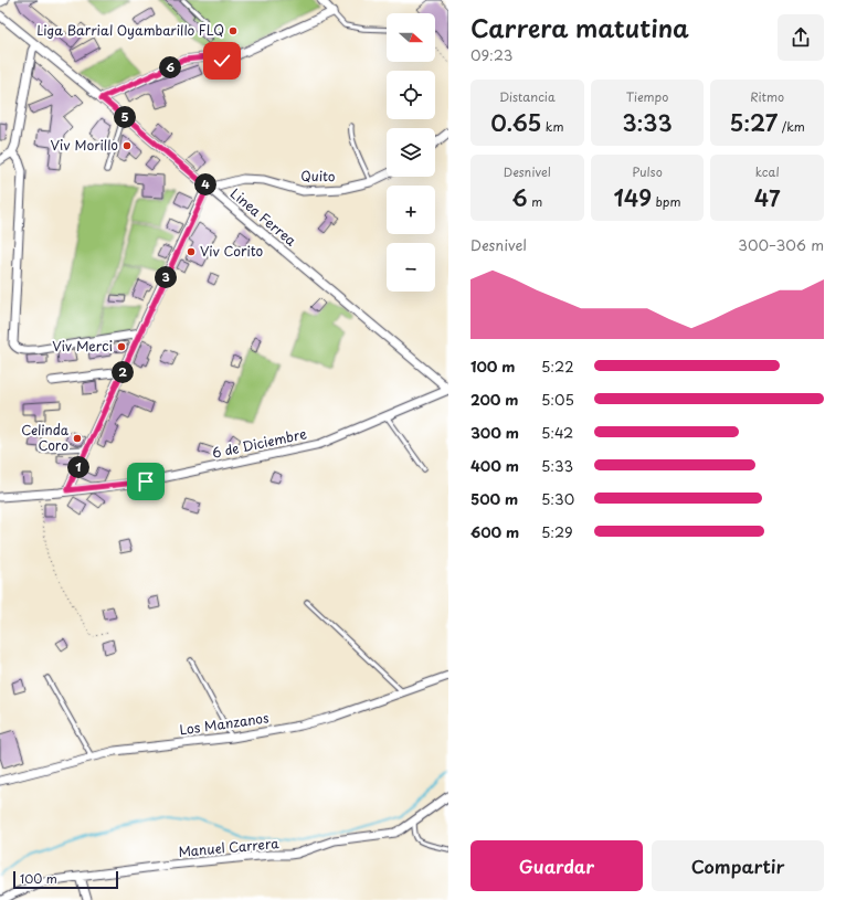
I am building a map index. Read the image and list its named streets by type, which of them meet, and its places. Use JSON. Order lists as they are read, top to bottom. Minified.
{"streets":{"street":["Quito","Linea Ferrea","6 de Diciembre","Los Manzanos","Manuel Carrera"]},"crossings":[["Quito","Linea Ferrea"],["Linea Ferrea","6 de Diciembre"]],"places":["Liga Barrial Oyambarillo FLQ","Viv Morillo","Viv Corito","Viv Merci","Celinda Coro"],"scale_bar":"100 m","north":"right","page":{"heading":["Carrera matutina","09:23"],"map_buttons":["+","−"],"pins":["6","5","4","3","2","1"],"stats":[["Distancia","0.65 km"],["Tiempo","3:33"],["Ritmo","5:27 /km"],["Desnivel","6 m"],["Pulso","149 bpm"],["kcal","47"]],"chart":["Desnivel","300–306 m"],"list":[{"name":"100 m","note":"5:22"},{"name":"200 m","note":"5:05"},{"name":"300 m","note":"5:42"},{"name":"400 m","note":"5:33"},{"name":"500 m","note":"5:30"},{"name":"600 m","note":"5:29"}],"buttons":["Guardar","Compartir"],"scale":"100 m"}}
